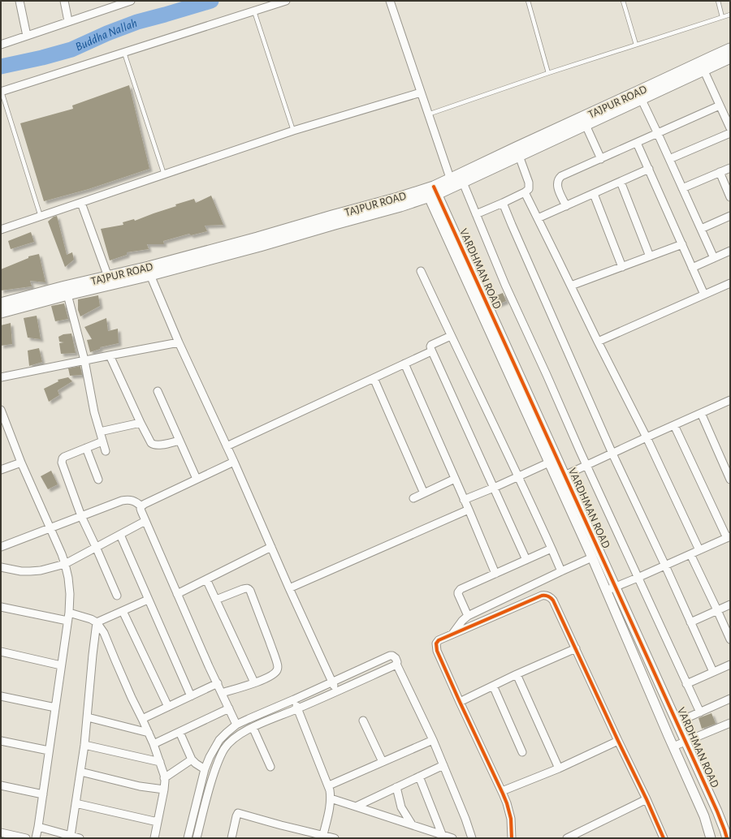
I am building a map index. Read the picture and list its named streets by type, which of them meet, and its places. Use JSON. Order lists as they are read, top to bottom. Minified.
{"streets":{"main road":["TAJPUR ROAD"],"street":["VARDHMAN ROAD"]},"crossings":[["TAJPUR ROAD","VARDHMAN ROAD"]],"water":["Buddha Nallah"]}
